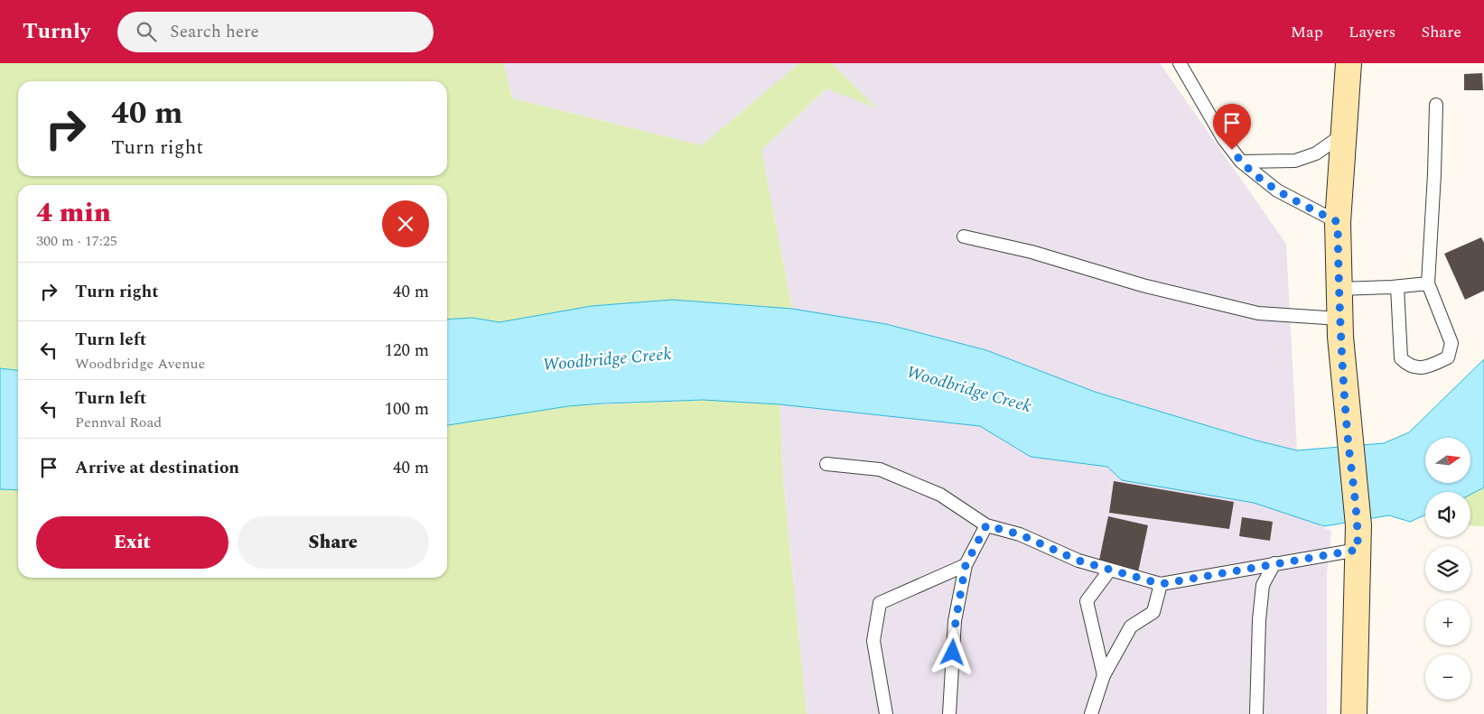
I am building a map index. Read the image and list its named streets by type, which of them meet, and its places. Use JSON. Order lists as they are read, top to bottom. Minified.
{"water":["Woodbridge Creek"],"north":"right","page":{"header":"Turnly","search":"Search here","nav":["Map","Layers","Share"],"turn":["40 m","Turn right"],"heading":["4 min","300 m · 17:25"],"list":[{"name":"Turn right","value":"40 m"},{"name":"Turn left","note":"Woodbridge Avenue","value":"120 m"},{"name":"Turn left","note":"Pennval Road","value":"100 m"},{"name":"Arrive at destination","value":"40 m"}],"map_buttons":["+","−"],"buttons":["Exit","Share"]}}
